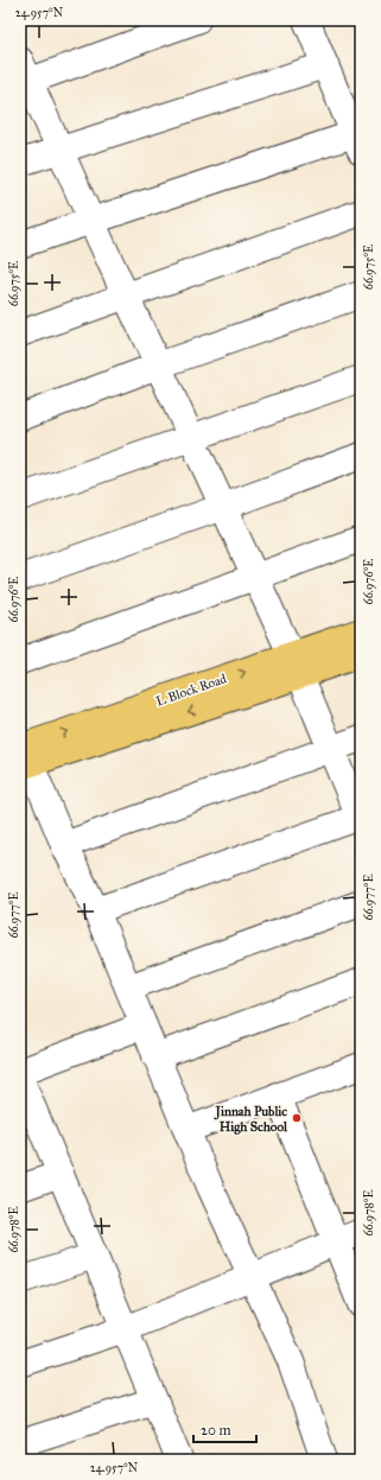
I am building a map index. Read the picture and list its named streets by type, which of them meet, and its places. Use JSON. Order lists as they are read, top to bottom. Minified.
{"streets":{"main road":["L Block Road"]},"places":["Jinnah Public High School"],"scale_bar":"20 m","coordinates":["24.957°N","66.975°E","66.976°E","66.977°E","66.978°E"]}
